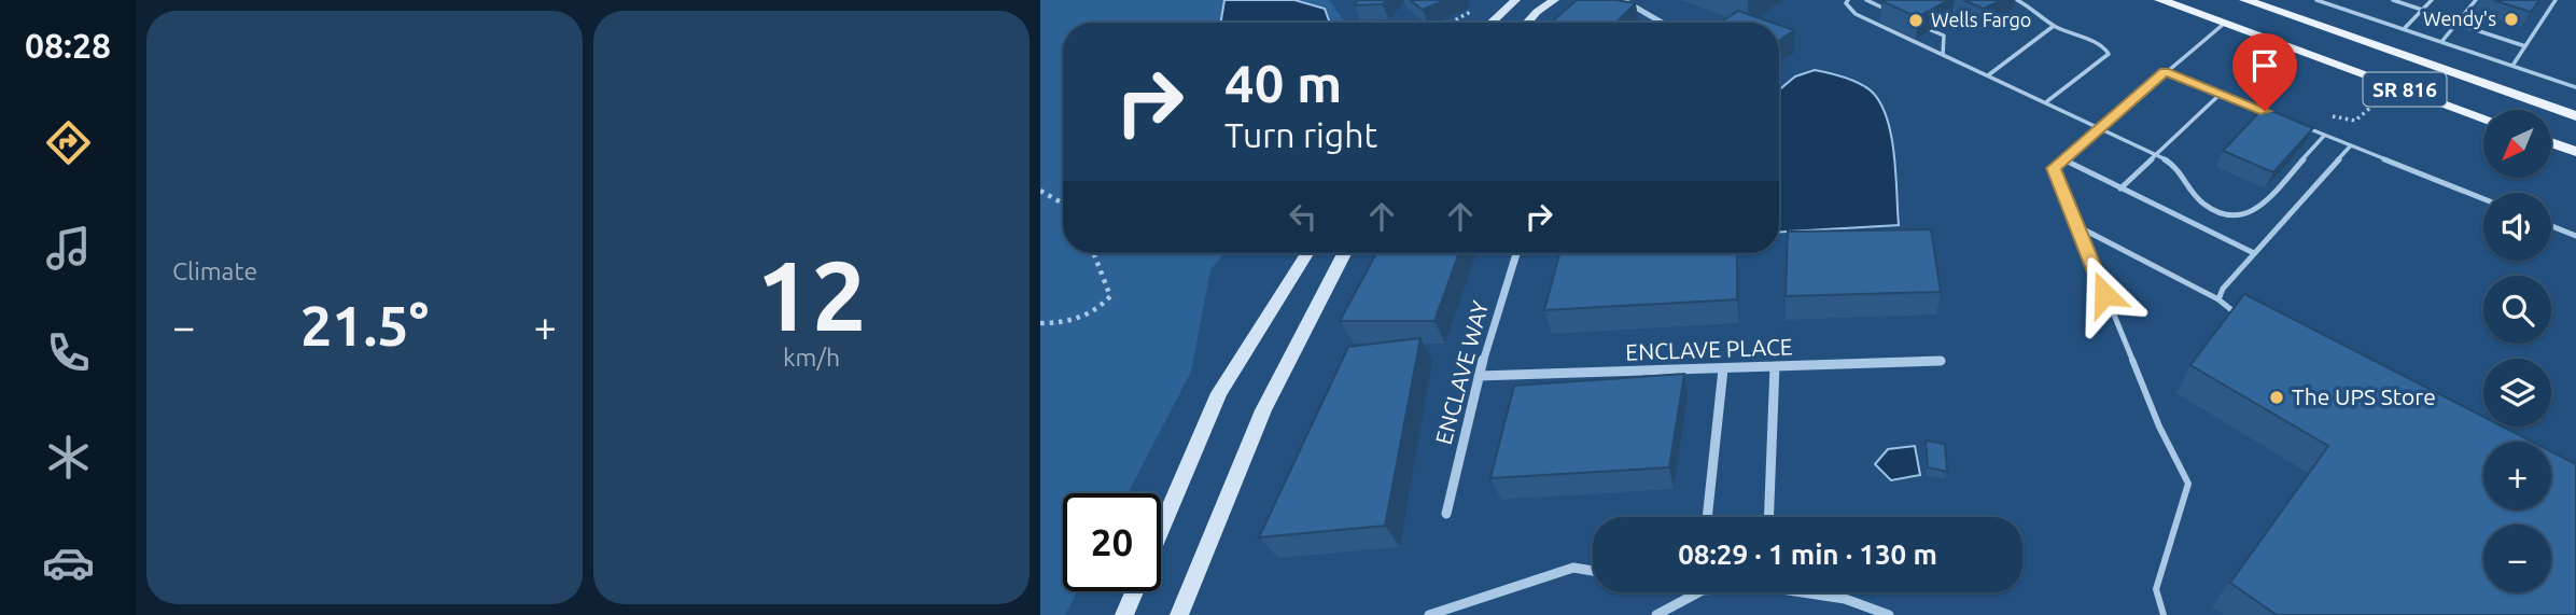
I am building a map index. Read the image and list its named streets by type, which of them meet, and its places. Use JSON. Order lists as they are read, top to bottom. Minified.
{"streets":{"main road":["SR 816"],"street":["ENCLAVE PLACE","ENCLAVE WAY"]},"crossings":[["ENCLAVE PLACE","ENCLAVE WAY"]],"places":["Wendy's","Wells Fargo","The UPS Store"],"north":"bottom left","page":{"tabs":"08:28","tile":["Climate",["12","km/h"]],"turn":["40 m","Turn right"],"map_buttons":["+","−"],"heat":["−","21.5°","+"],"limit":"20","trip":"08:29 · 1 min · 130 m"}}
